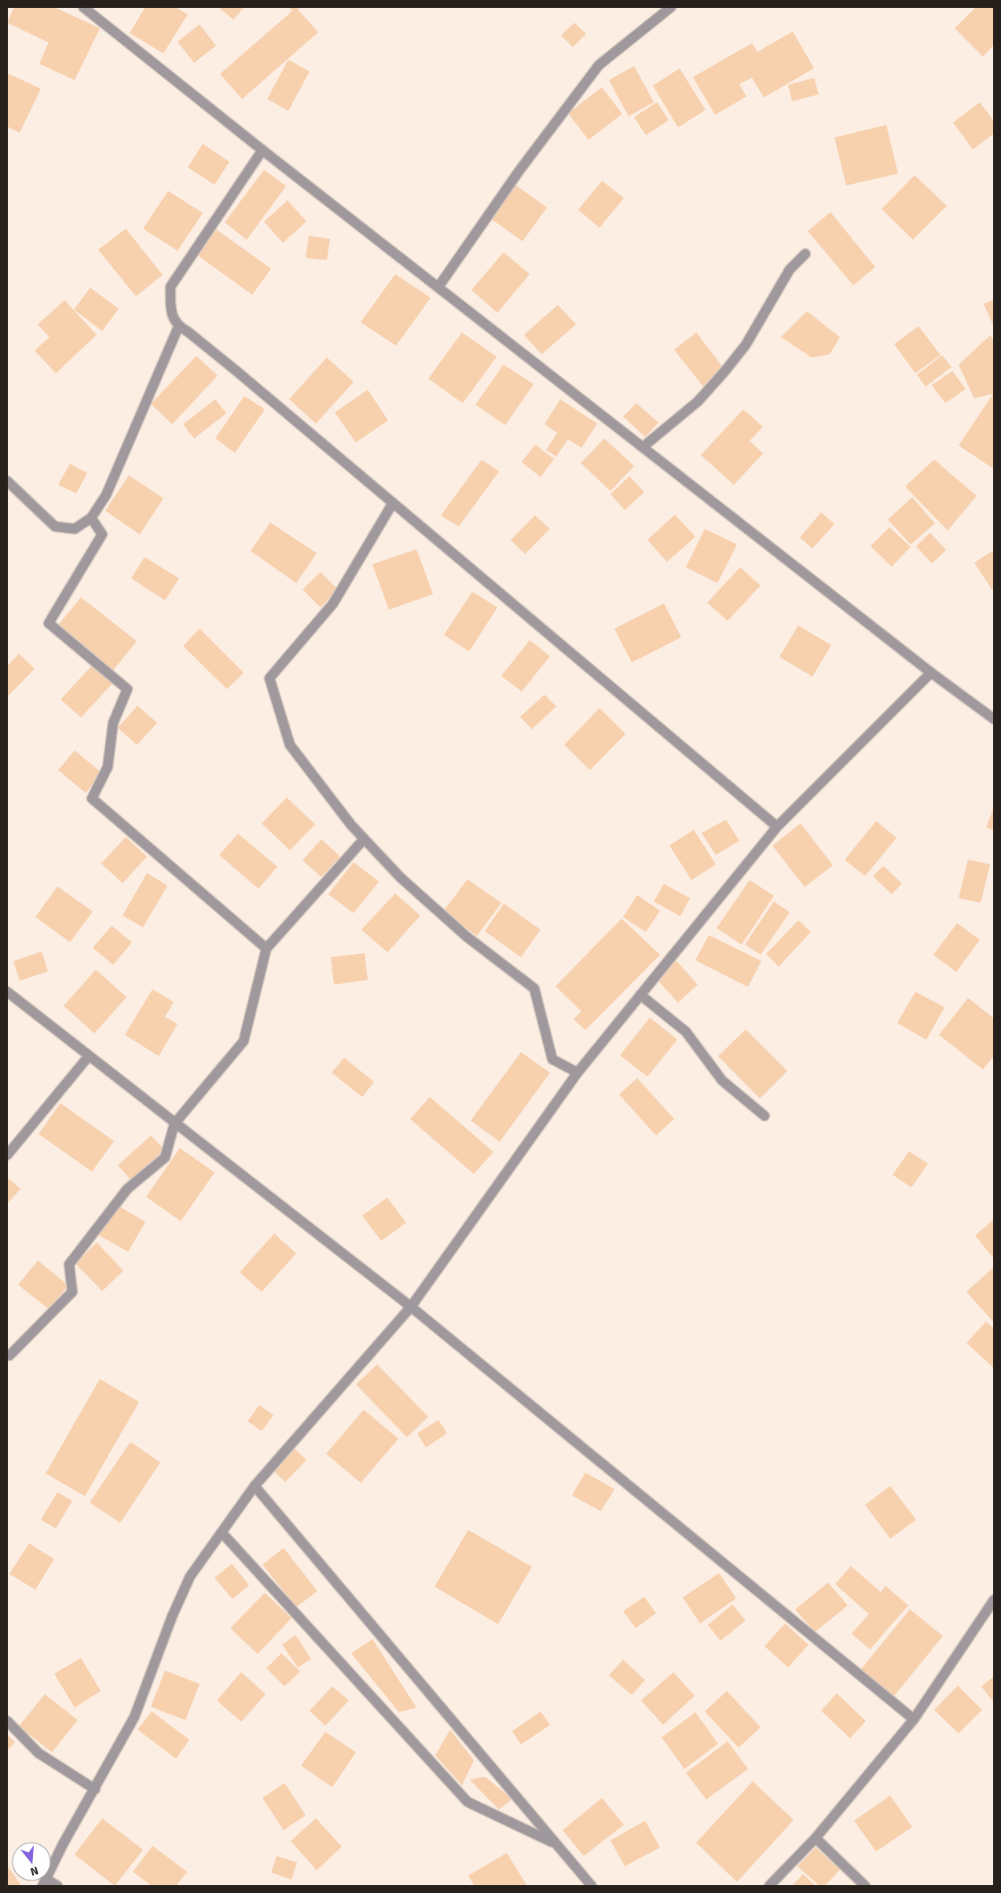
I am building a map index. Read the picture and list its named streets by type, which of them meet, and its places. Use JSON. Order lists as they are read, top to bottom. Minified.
{"north":"bottom"}
